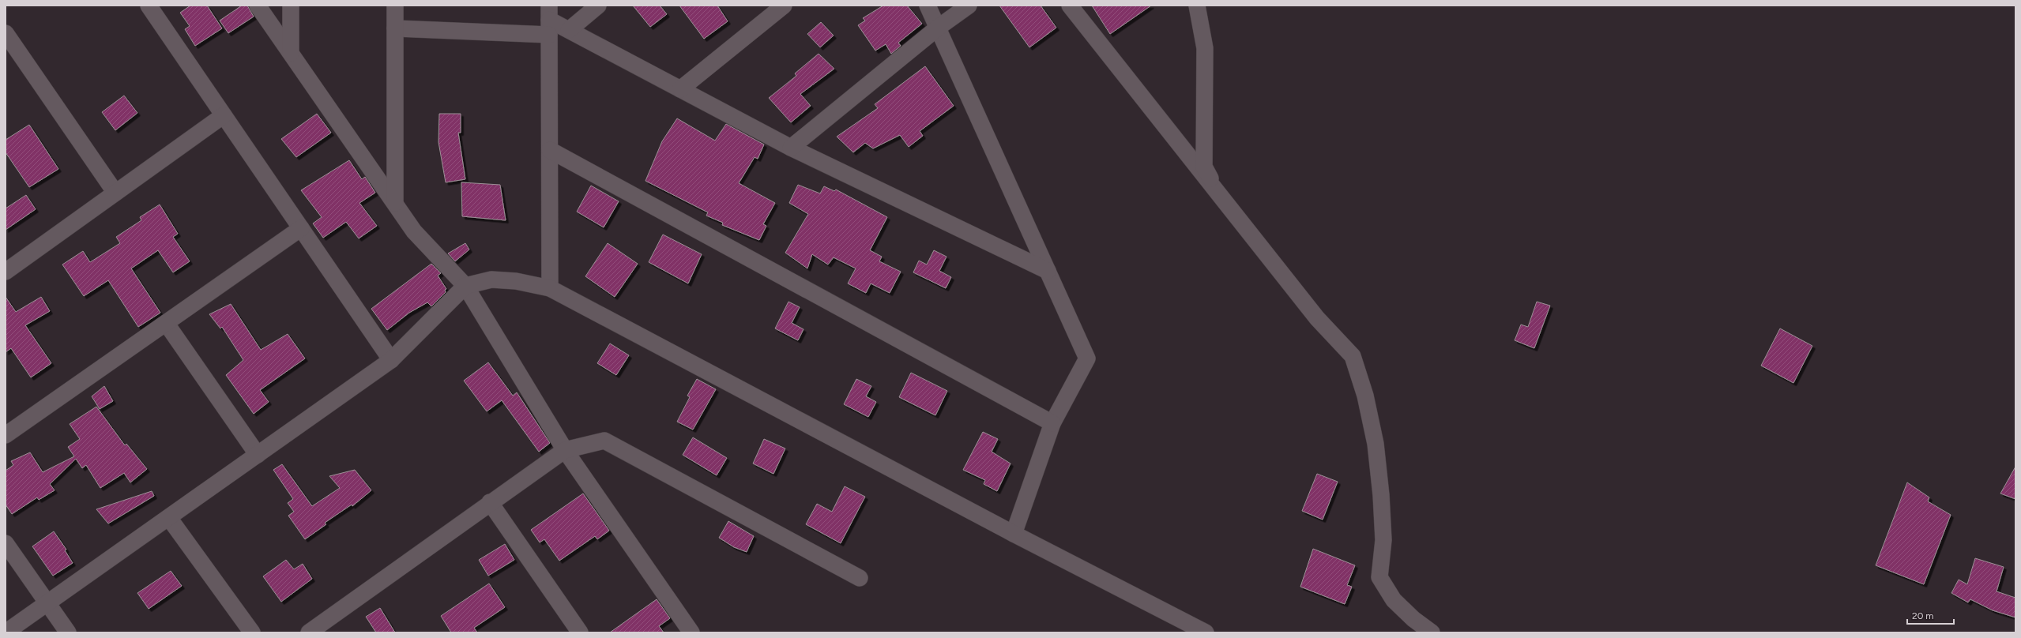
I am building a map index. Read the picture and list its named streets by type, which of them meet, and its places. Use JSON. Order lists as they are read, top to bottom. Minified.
{"scale_bar":"20 m"}
